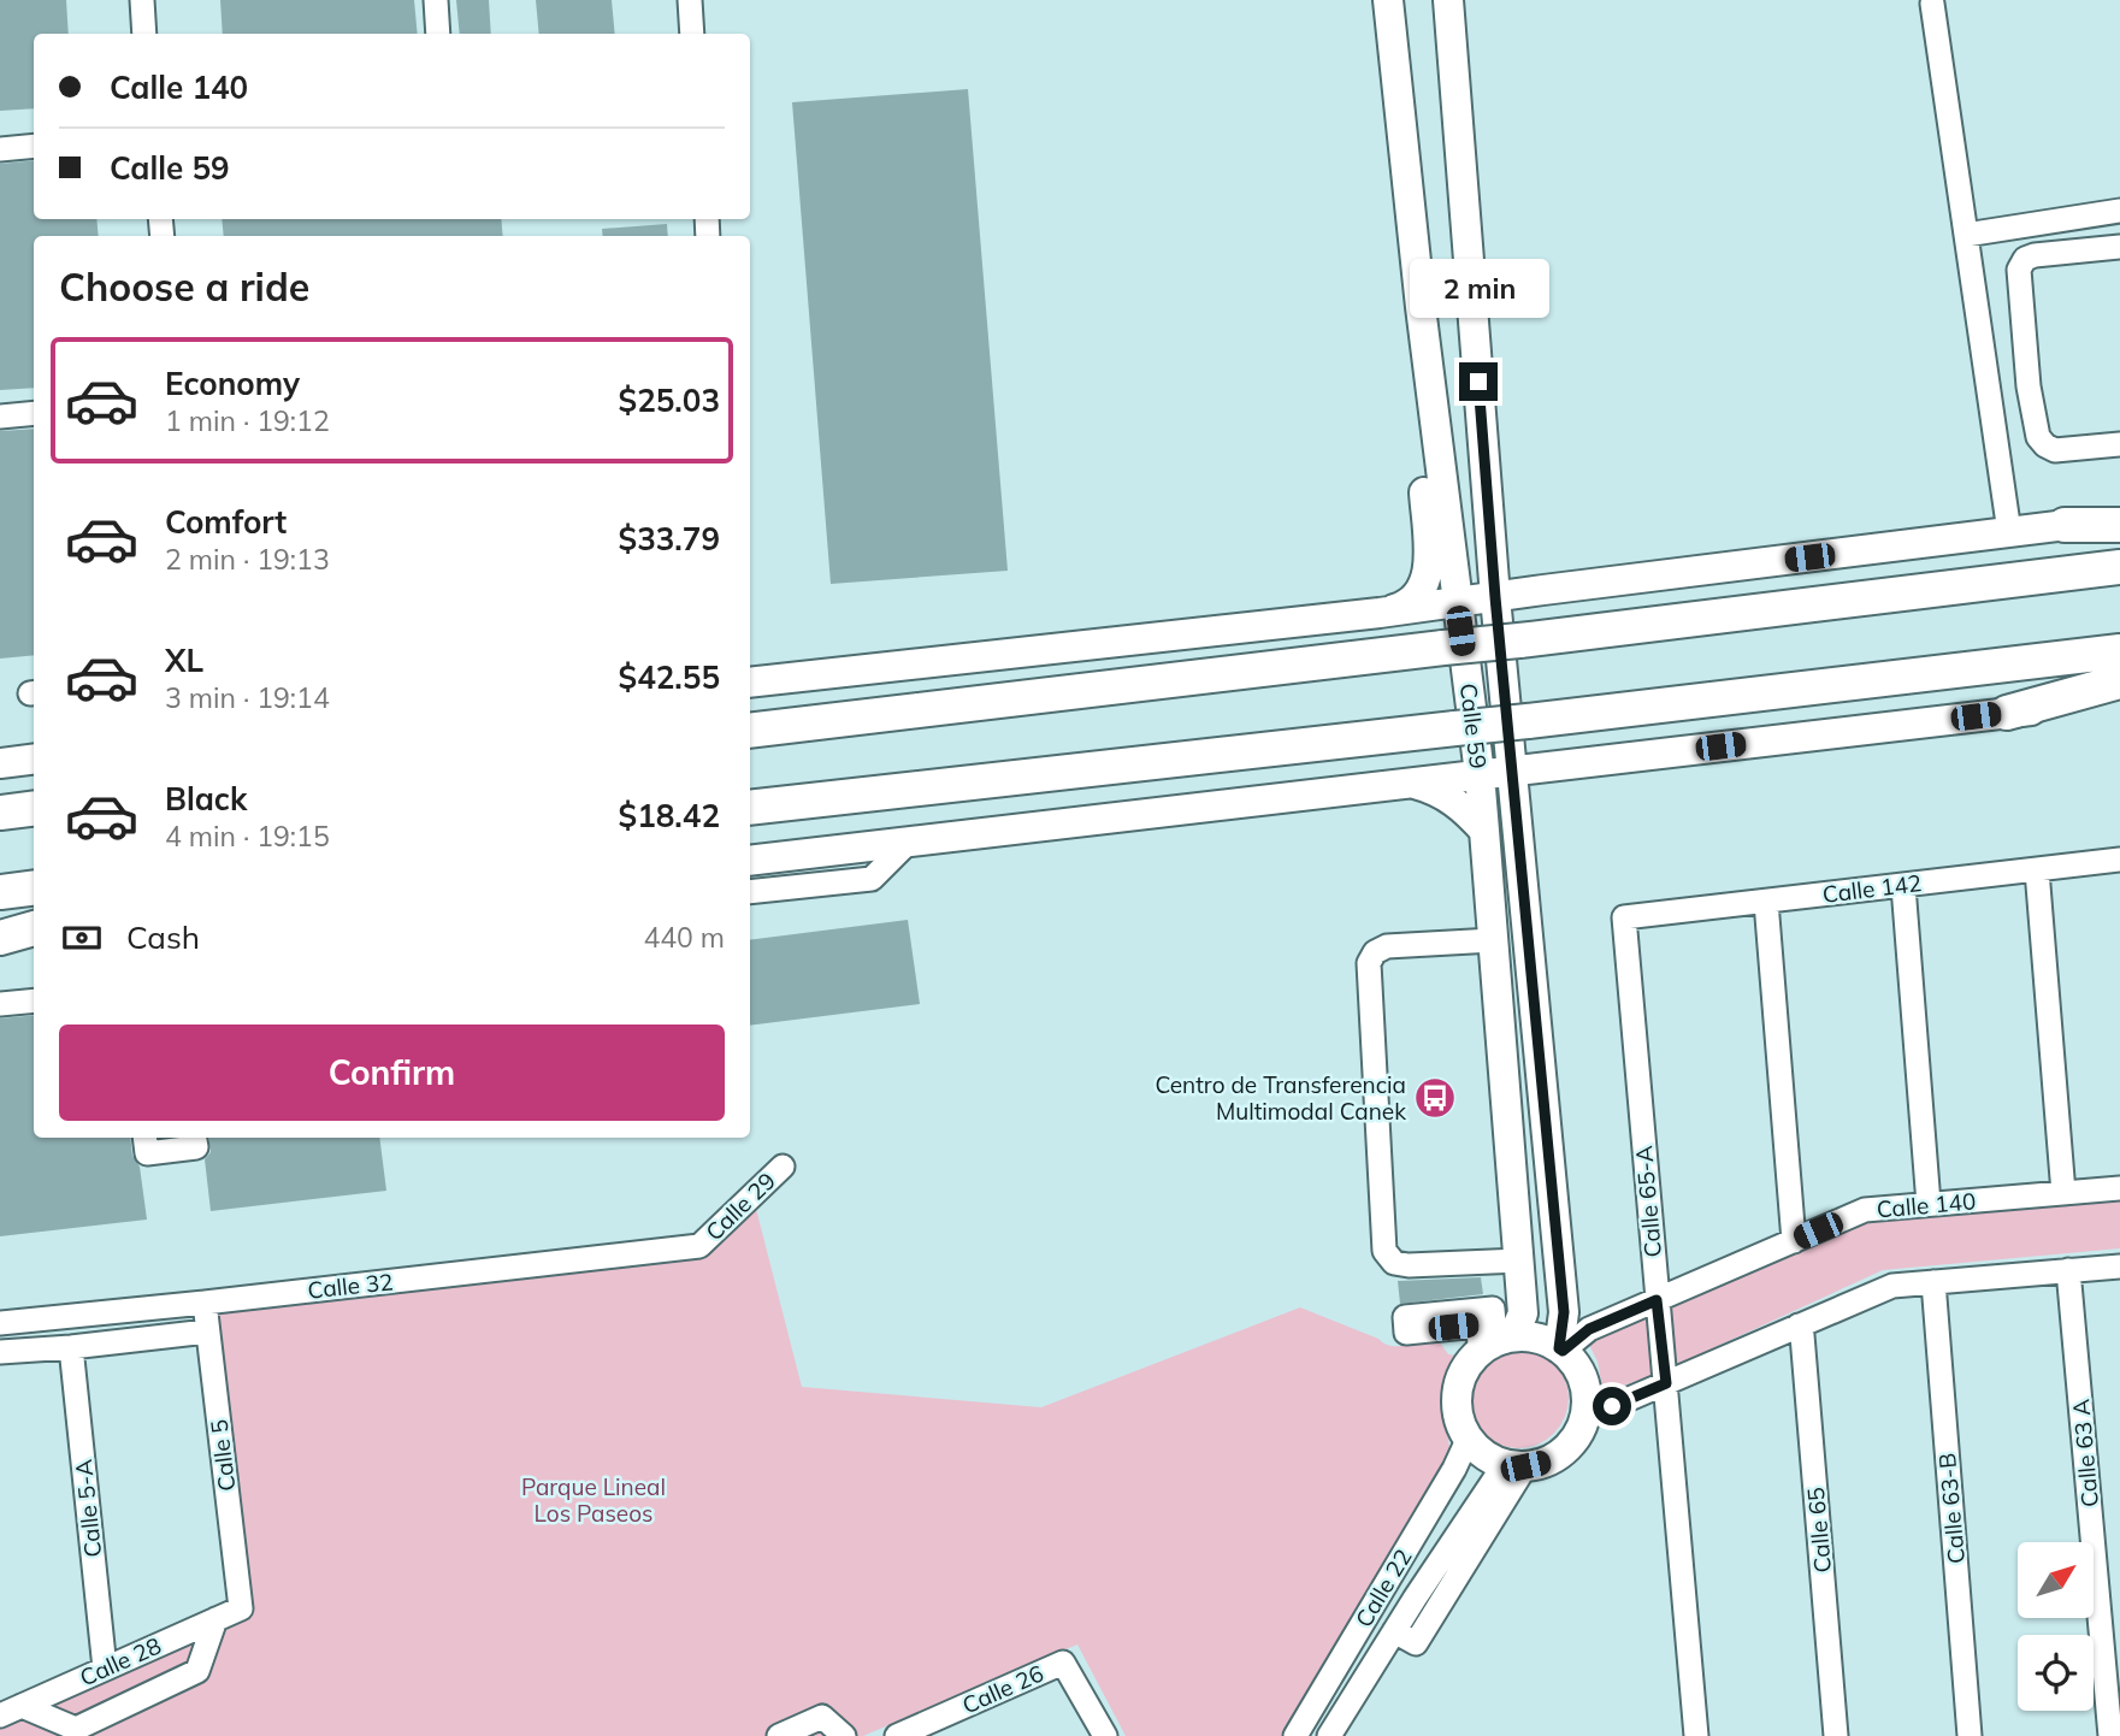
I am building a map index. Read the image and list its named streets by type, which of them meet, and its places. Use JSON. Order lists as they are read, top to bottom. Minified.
{"streets":{"main road":["Calle 59"],"street":["Calle 142","Calle 65-A","Calle 140","Calle 29","Calle 32","Calle 63 A","Calle 5","Calle 5-A","Calle 63-B","Calle 65","Calle 22","Calle 28","Calle 26"]},"crossings":[["Calle 59","Calle 140"],["Calle 59","Calle 22"],["Calle 142","Calle 65-A"],["Calle 65-A","Calle 140"],["Calle 140","Calle 22"],["Calle 29","Calle 32"],["Calle 32","Calle 5"],["Calle 5","Calle 28"],["Calle 5-A","Calle 28"]],"parks":["Parque Lineal Los Paseos"],"places":{"bus stop":["Centro de Transferencia Multimodal Canek"]},"north":"top right","page":{"banner":["Calle 140","Calle 59"],"heading":"Choose a ride","bubble":"2 min","list":[{"name":"Economy","note":"1 min · 19:12","value":"$25.03"},{"name":"Comfort","note":"2 min · 19:13","value":"$33.79"},{"name":"XL","note":"3 min · 19:14","value":"$42.55"},{"name":"Black","note":"4 min · 19:15","value":"$18.42"}],"pay":["Cash","440 m"],"buttons":"Confirm"}}
